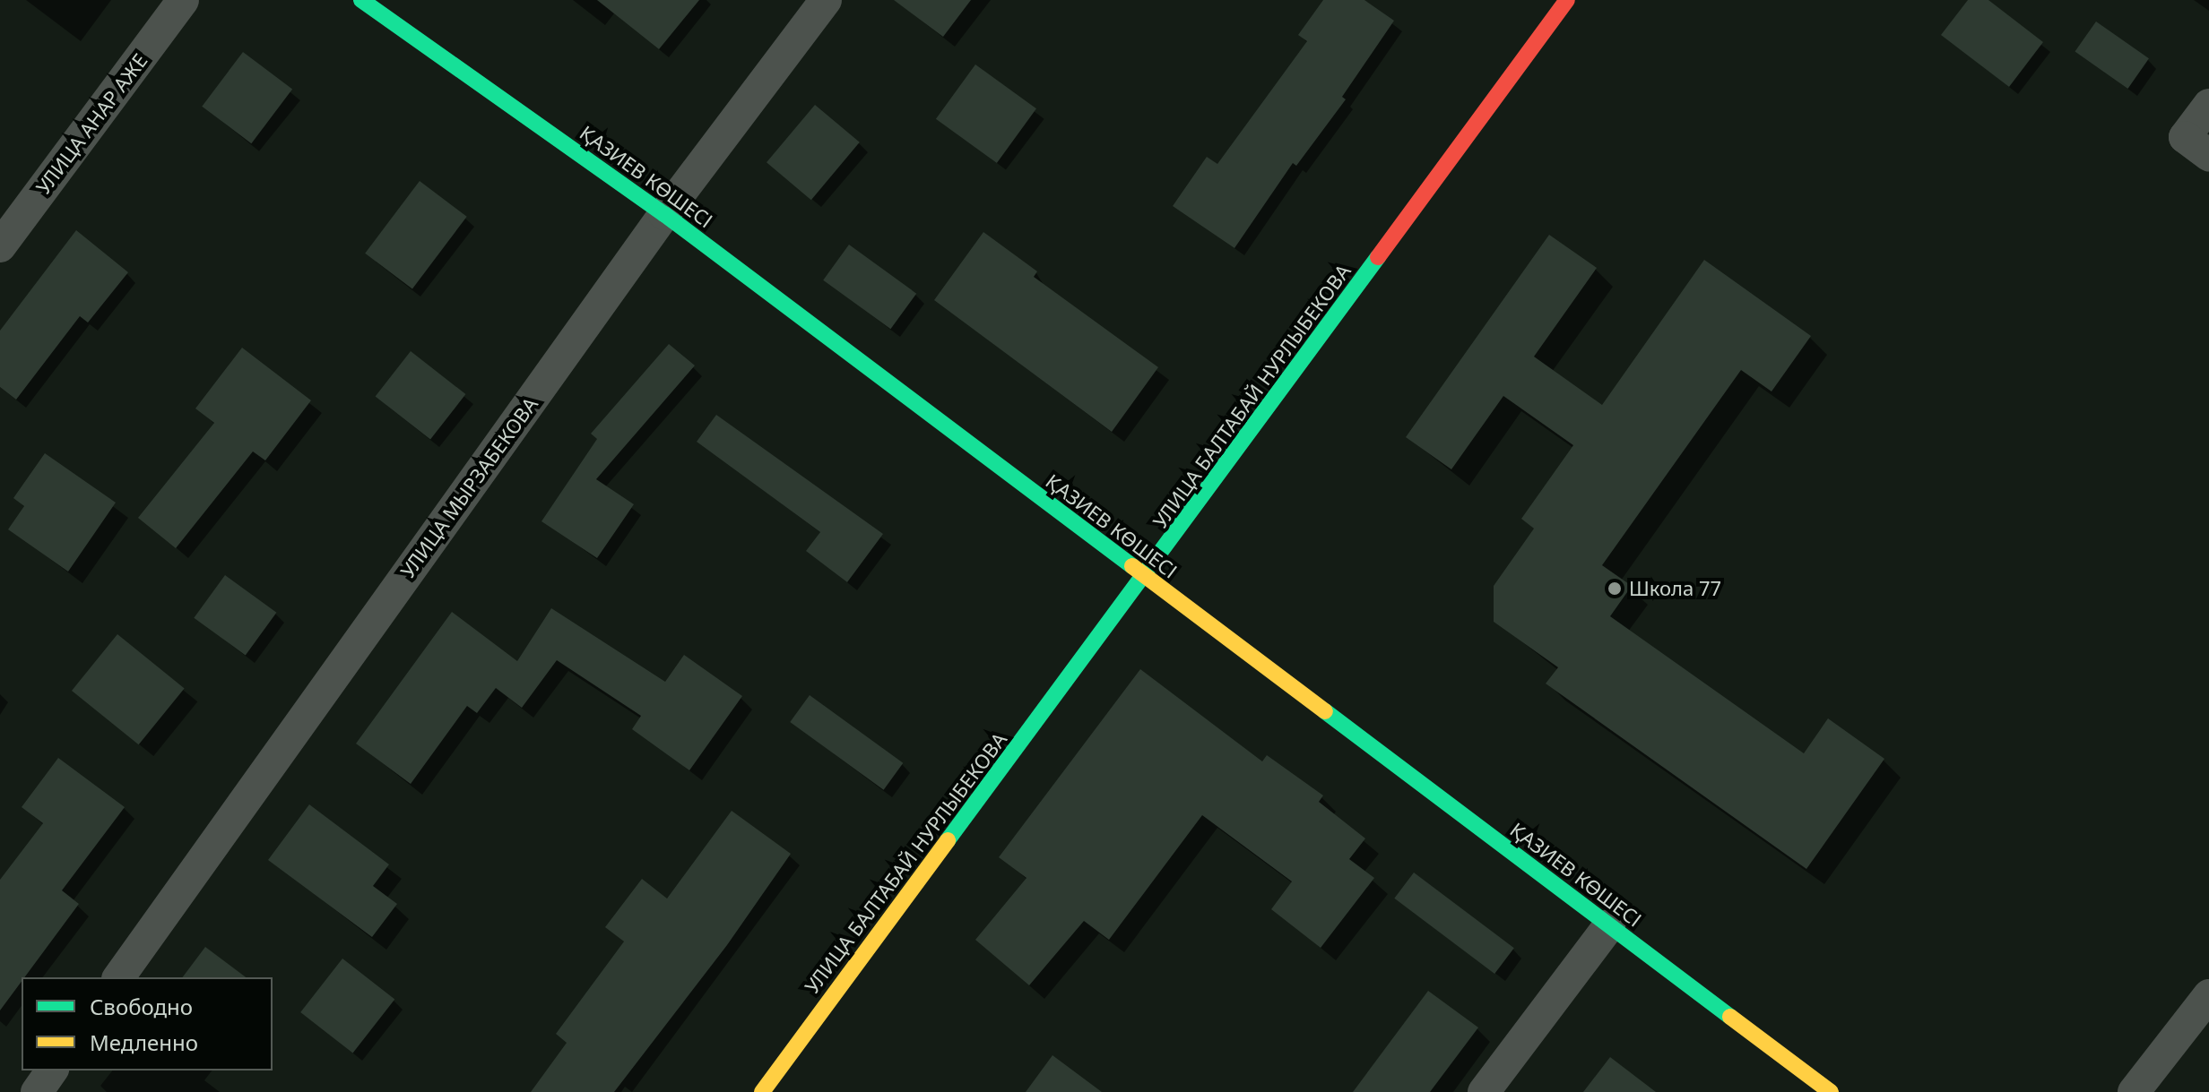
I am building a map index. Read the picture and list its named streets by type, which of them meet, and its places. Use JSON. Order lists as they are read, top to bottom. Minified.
{"streets":{"street":["УЛИЦА АНАР АЖЕ","ҚАЗИЕВ КӨШЕСІ","УЛИЦА БАЛТАБАЙ НУРЛЫБЕКОВА","УЛИЦА МЫРЗАБЕКОВА"]},"crossings":[["ҚАЗИЕВ КӨШЕСІ","УЛИЦА БАЛТАБАЙ НУРЛЫБЕКОВА"],["ҚАЗИЕВ КӨШЕСІ","УЛИЦА МЫРЗАБЕКОВА"]],"places":["Школа 77"],"legend":["Свободно","Медленно"]}
